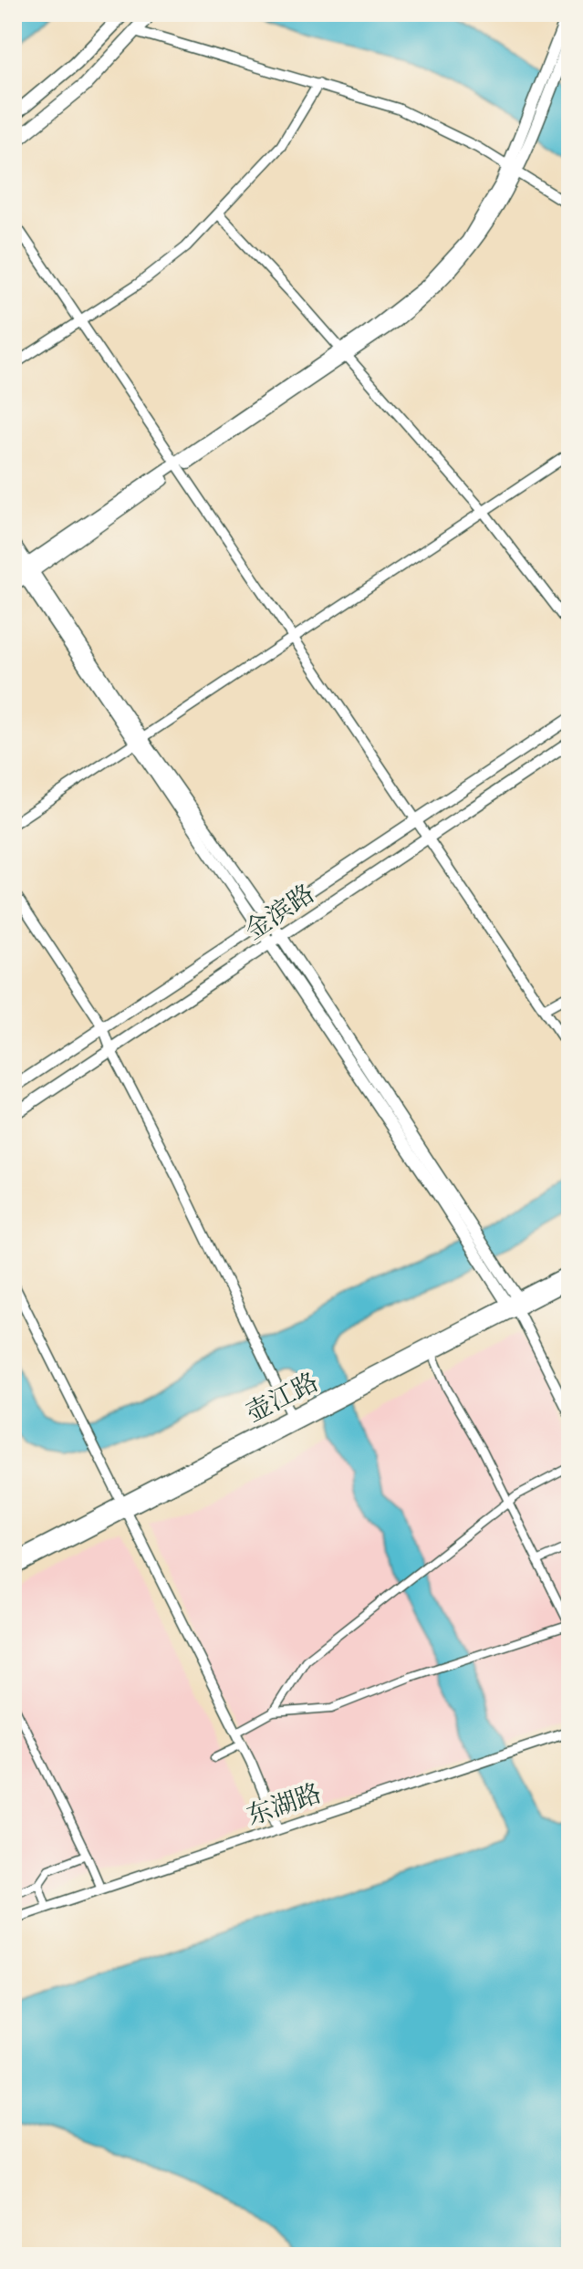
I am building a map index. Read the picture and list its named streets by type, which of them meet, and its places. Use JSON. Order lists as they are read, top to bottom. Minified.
{"streets":{"main road":["金滨路","壶江路"],"street":["东湖路"]}}
